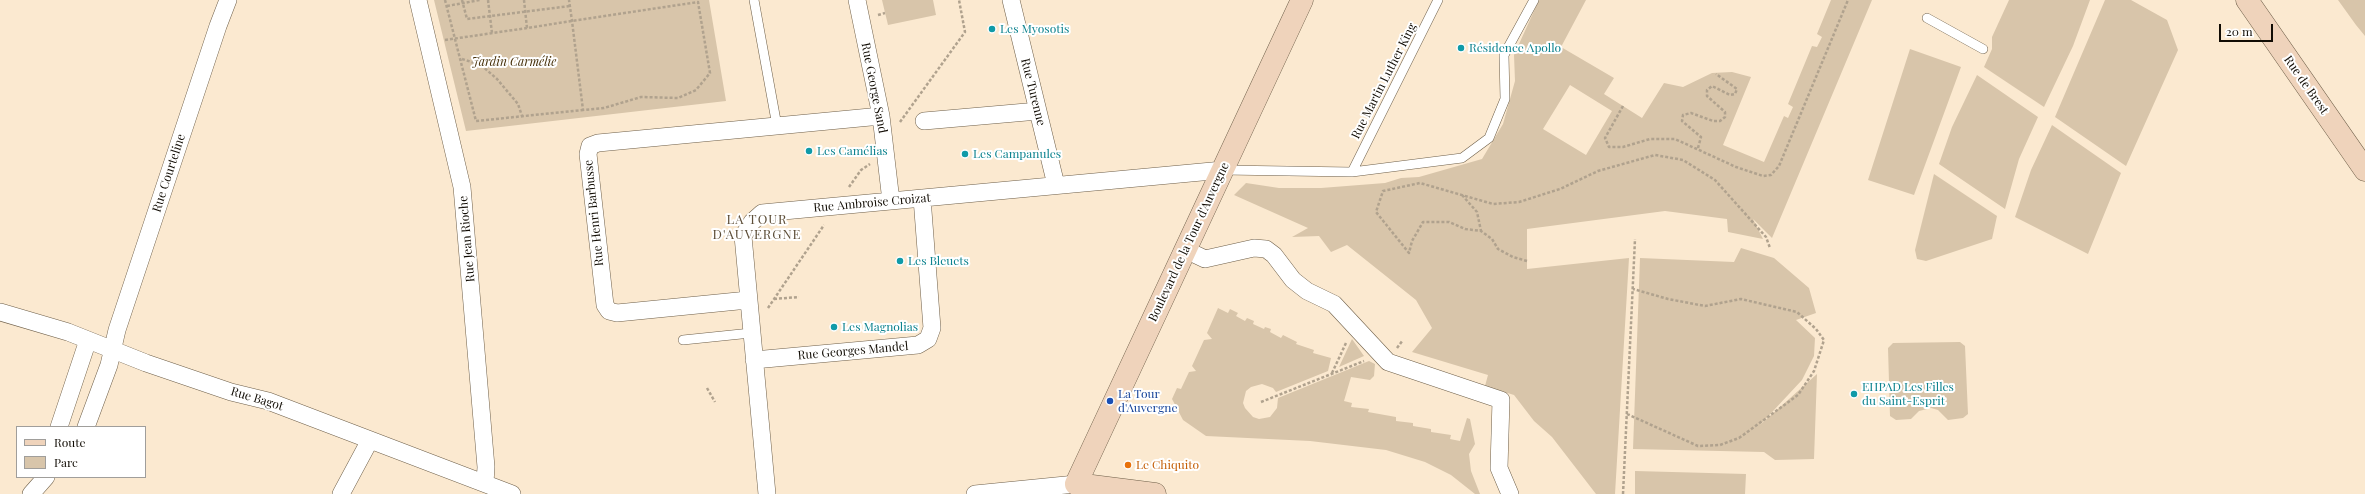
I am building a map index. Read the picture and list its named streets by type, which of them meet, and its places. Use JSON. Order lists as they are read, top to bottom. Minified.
{"streets":{"street":["Rue de Brest","Rue George Sand","Rue Turenne","Rue Courteline","Rue Ambroise Croizat","Rue Henri Barbusse","Rue Jean Rioche","Boulevard de la Tour d'Auvergne","Rue Georges Mandel","Rue Bagot"],"lane":["Rue Martin Luther King"]},"crossings":[["Rue George Sand","Rue Ambroise Croizat"],["Rue George Sand","Rue Henri Barbusse"],["Rue Turenne","Rue Ambroise Croizat"],["Rue Courteline","Rue Bagot"],["Rue Ambroise Croizat","Rue Henri Barbusse"],["Rue Ambroise Croizat","Boulevard de la Tour d'Auvergne"],["Rue Ambroise Croizat","Rue Georges Mandel"],["Rue Jean Rioche","Rue Bagot"]],"districts":["LA TOUR D'AUVERGNE"],"parks":["Jardin Carmélie"],"places":["Les Myosotis","Résidence Apollo","Les Camélias","Les Campanules","Les Bleuets","Les Magnolias","EHPAD Les Filles du Saint-Esprit","La Tour d'Auvergne","Le Chiquito"],"legend":["Route","Parc"],"scale_bar":"20 m"}
